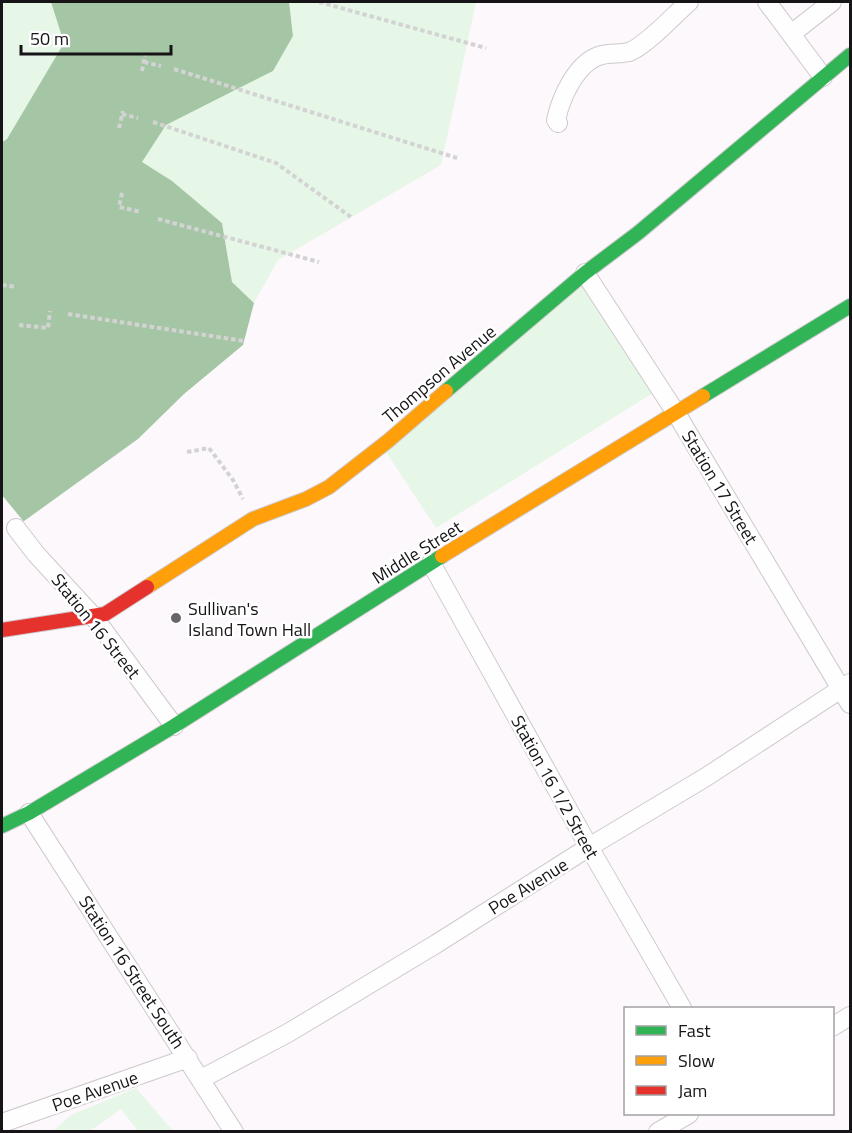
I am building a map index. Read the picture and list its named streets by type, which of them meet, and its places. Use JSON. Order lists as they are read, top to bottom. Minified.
{"streets":{"street":["Thompson Avenue","Station 17 Street","Middle Street","Station 16 Street","Station 16 1/2 Street","Poe Avenue","Station 16 Street South"]},"crossings":[["Thompson Avenue","Station 17 Street"],["Thompson Avenue","Station 16 Street"],["Station 17 Street","Middle Street"],["Station 17 Street","Poe Avenue"],["Middle Street","Station 16 Street"],["Middle Street","Station 16 1/2 Street"],["Middle Street","Station 16 Street South"],["Station 16 1/2 Street","Poe Avenue"],["Poe Avenue","Station 16 Street South"]],"places":["Sullivan's Island Town Hall"],"legend":["Fast","Slow","Jam"],"scale_bar":"50 m"}
